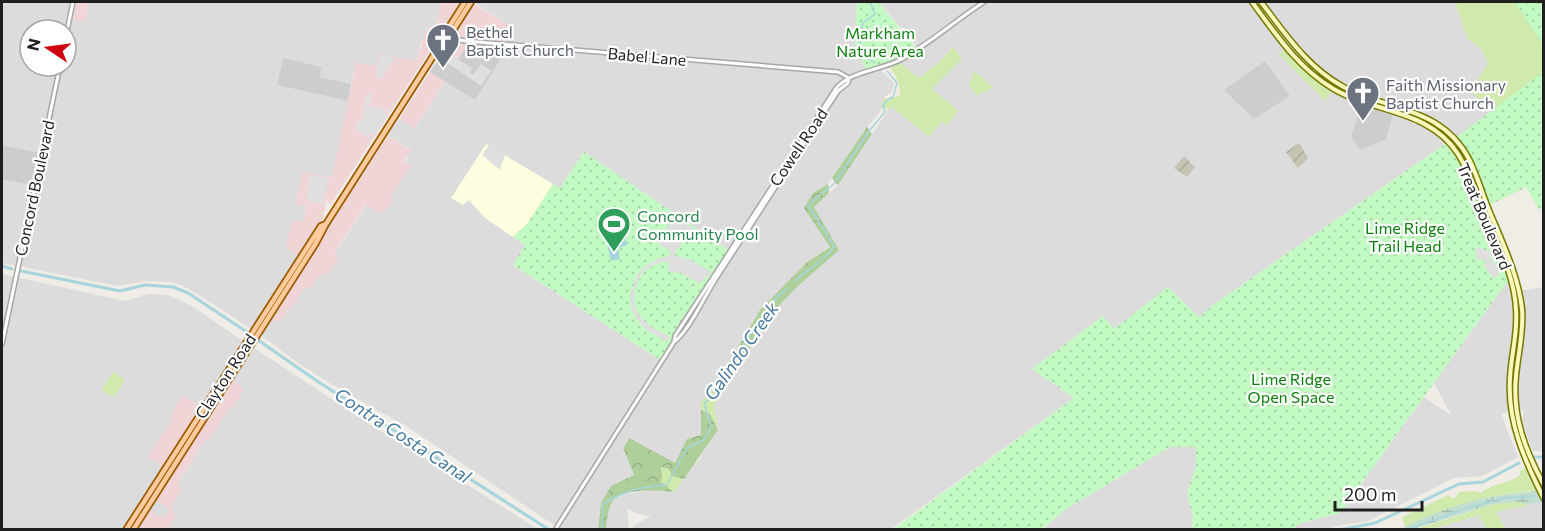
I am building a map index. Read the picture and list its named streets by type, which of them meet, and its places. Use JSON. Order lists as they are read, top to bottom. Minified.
{"streets":{"main road":["Treat Boulevard","Clayton Road"],"street":["Babel Lane","Cowell Road","Concord Boulevard"]},"crossings":[["Babel Lane","Cowell Road"],["Babel Lane","Clayton Road"]],"water":["Galindo Creek","Contra Costa Canal"],"parks":["Markham Nature Area","Lime Ridge Trail Head","Lime Ridge Open Space"],"places":{"church":["Bethel Baptist Church","Faith Missionary Baptist Church"],"sports":["Concord Community Pool"]},"scale_bar":"200 m","north":"left"}
